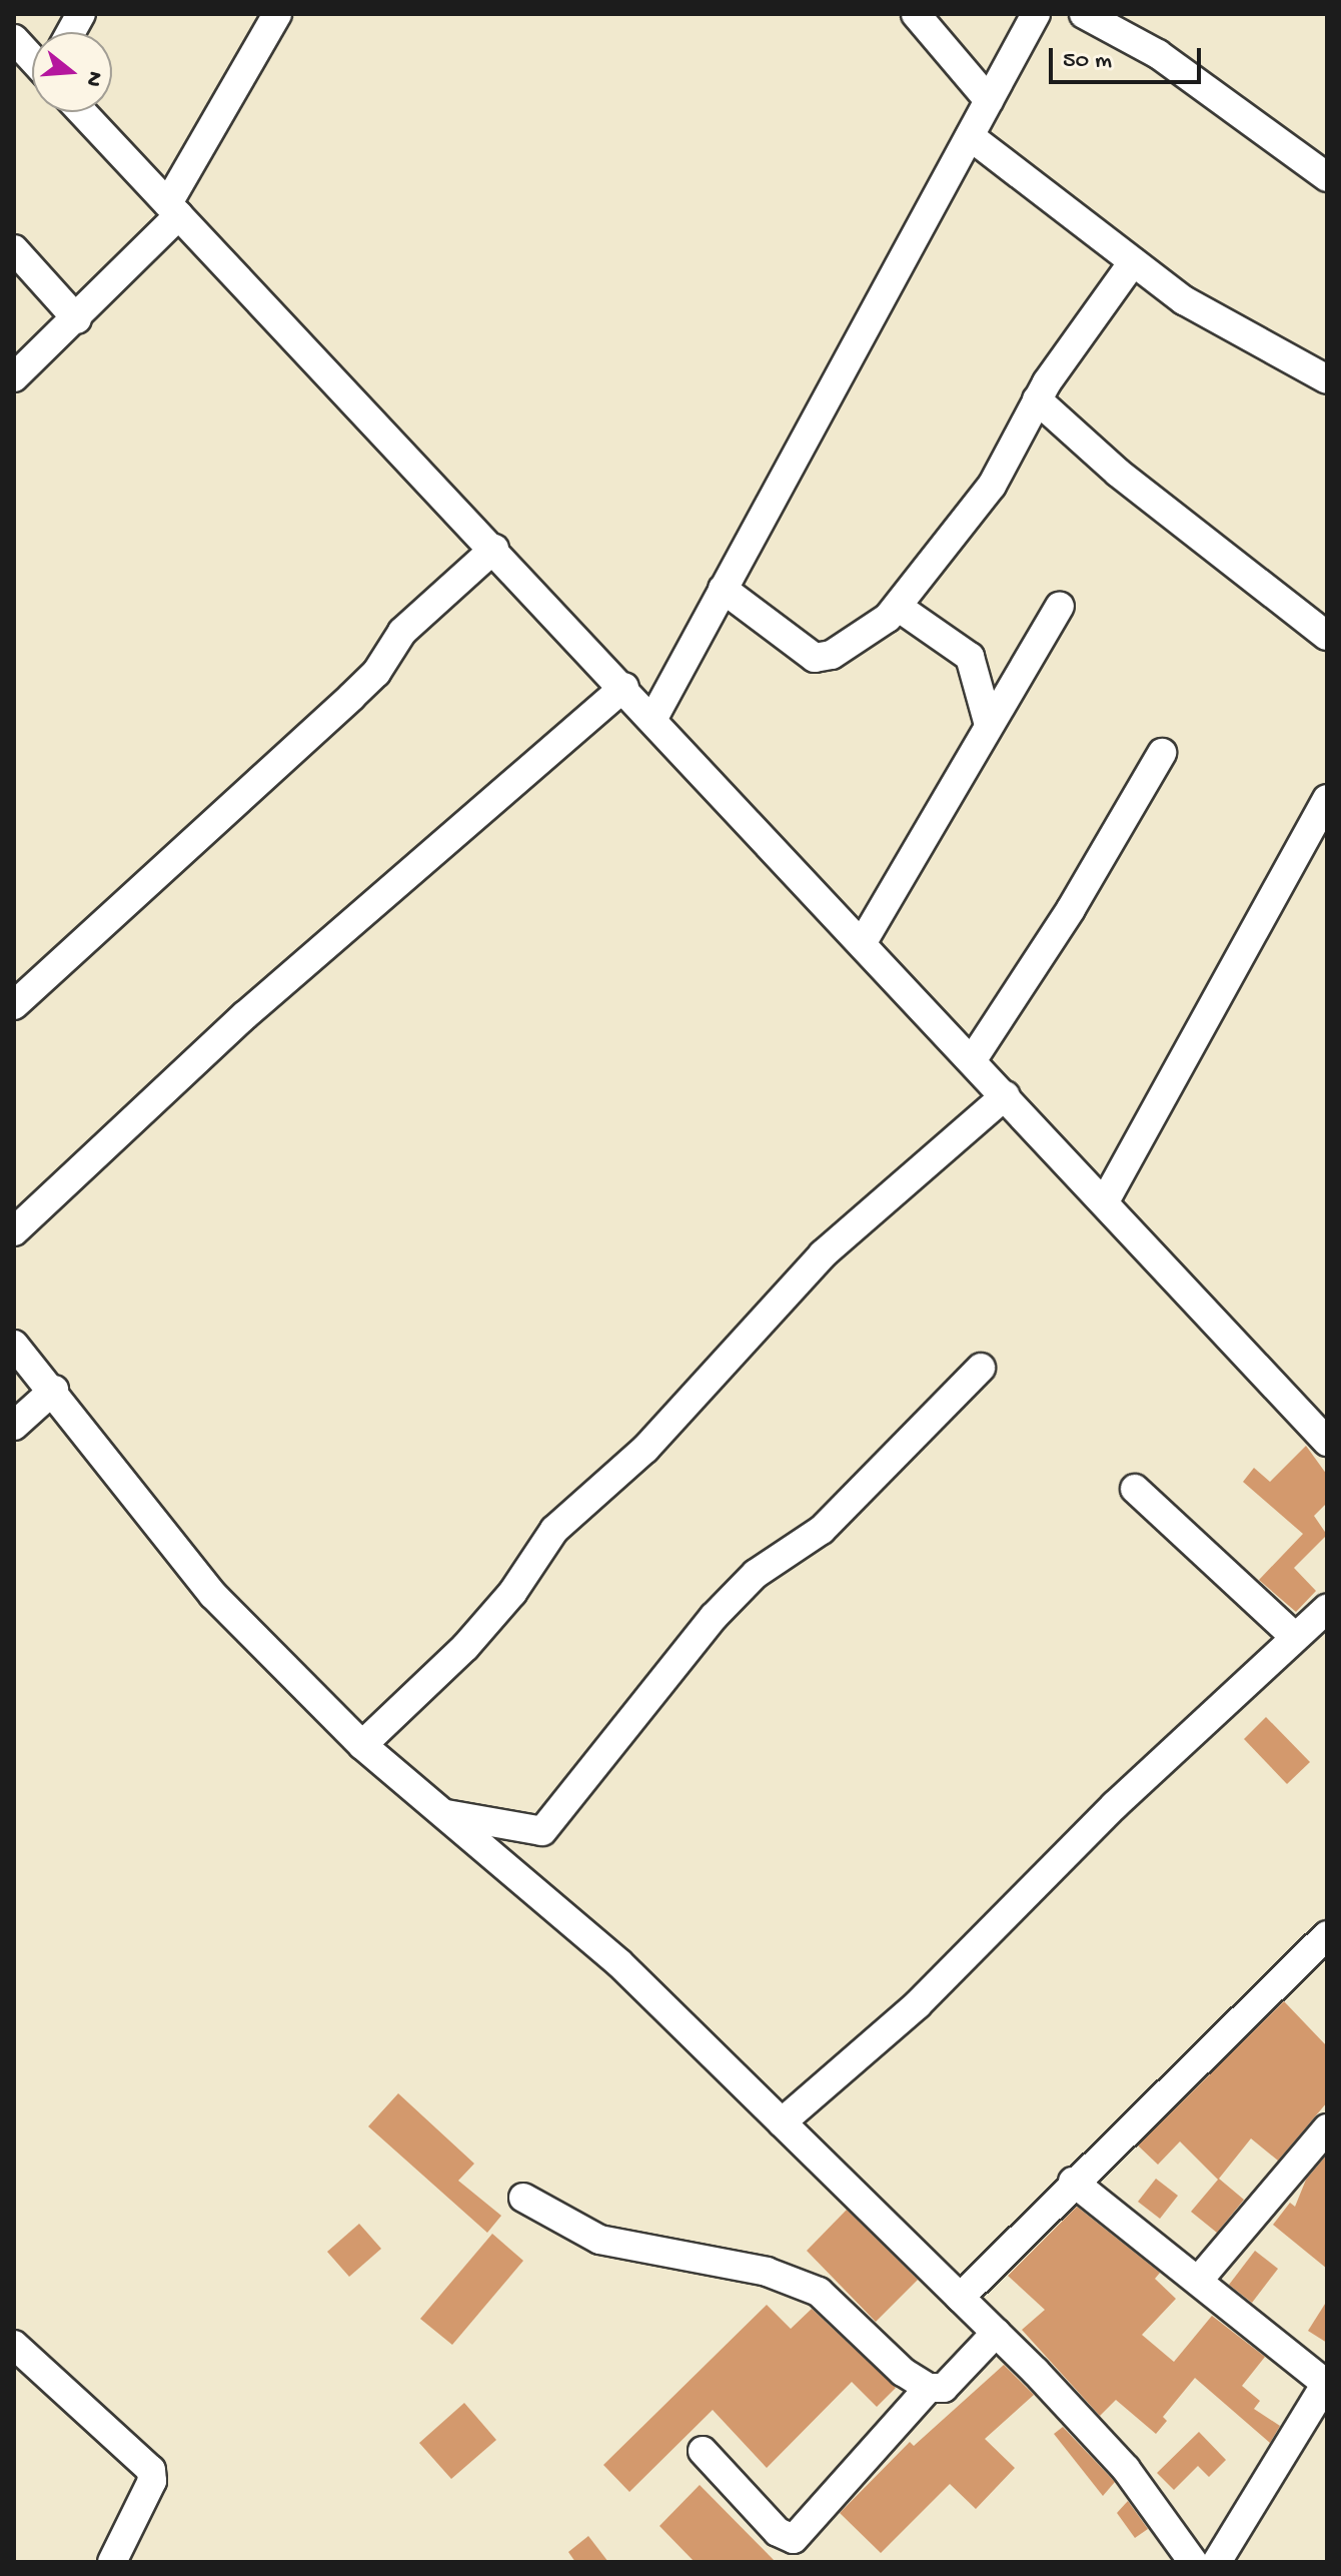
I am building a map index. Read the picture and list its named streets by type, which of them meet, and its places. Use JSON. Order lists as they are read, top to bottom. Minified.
{"scale_bar":"50 m","north":"right"}
